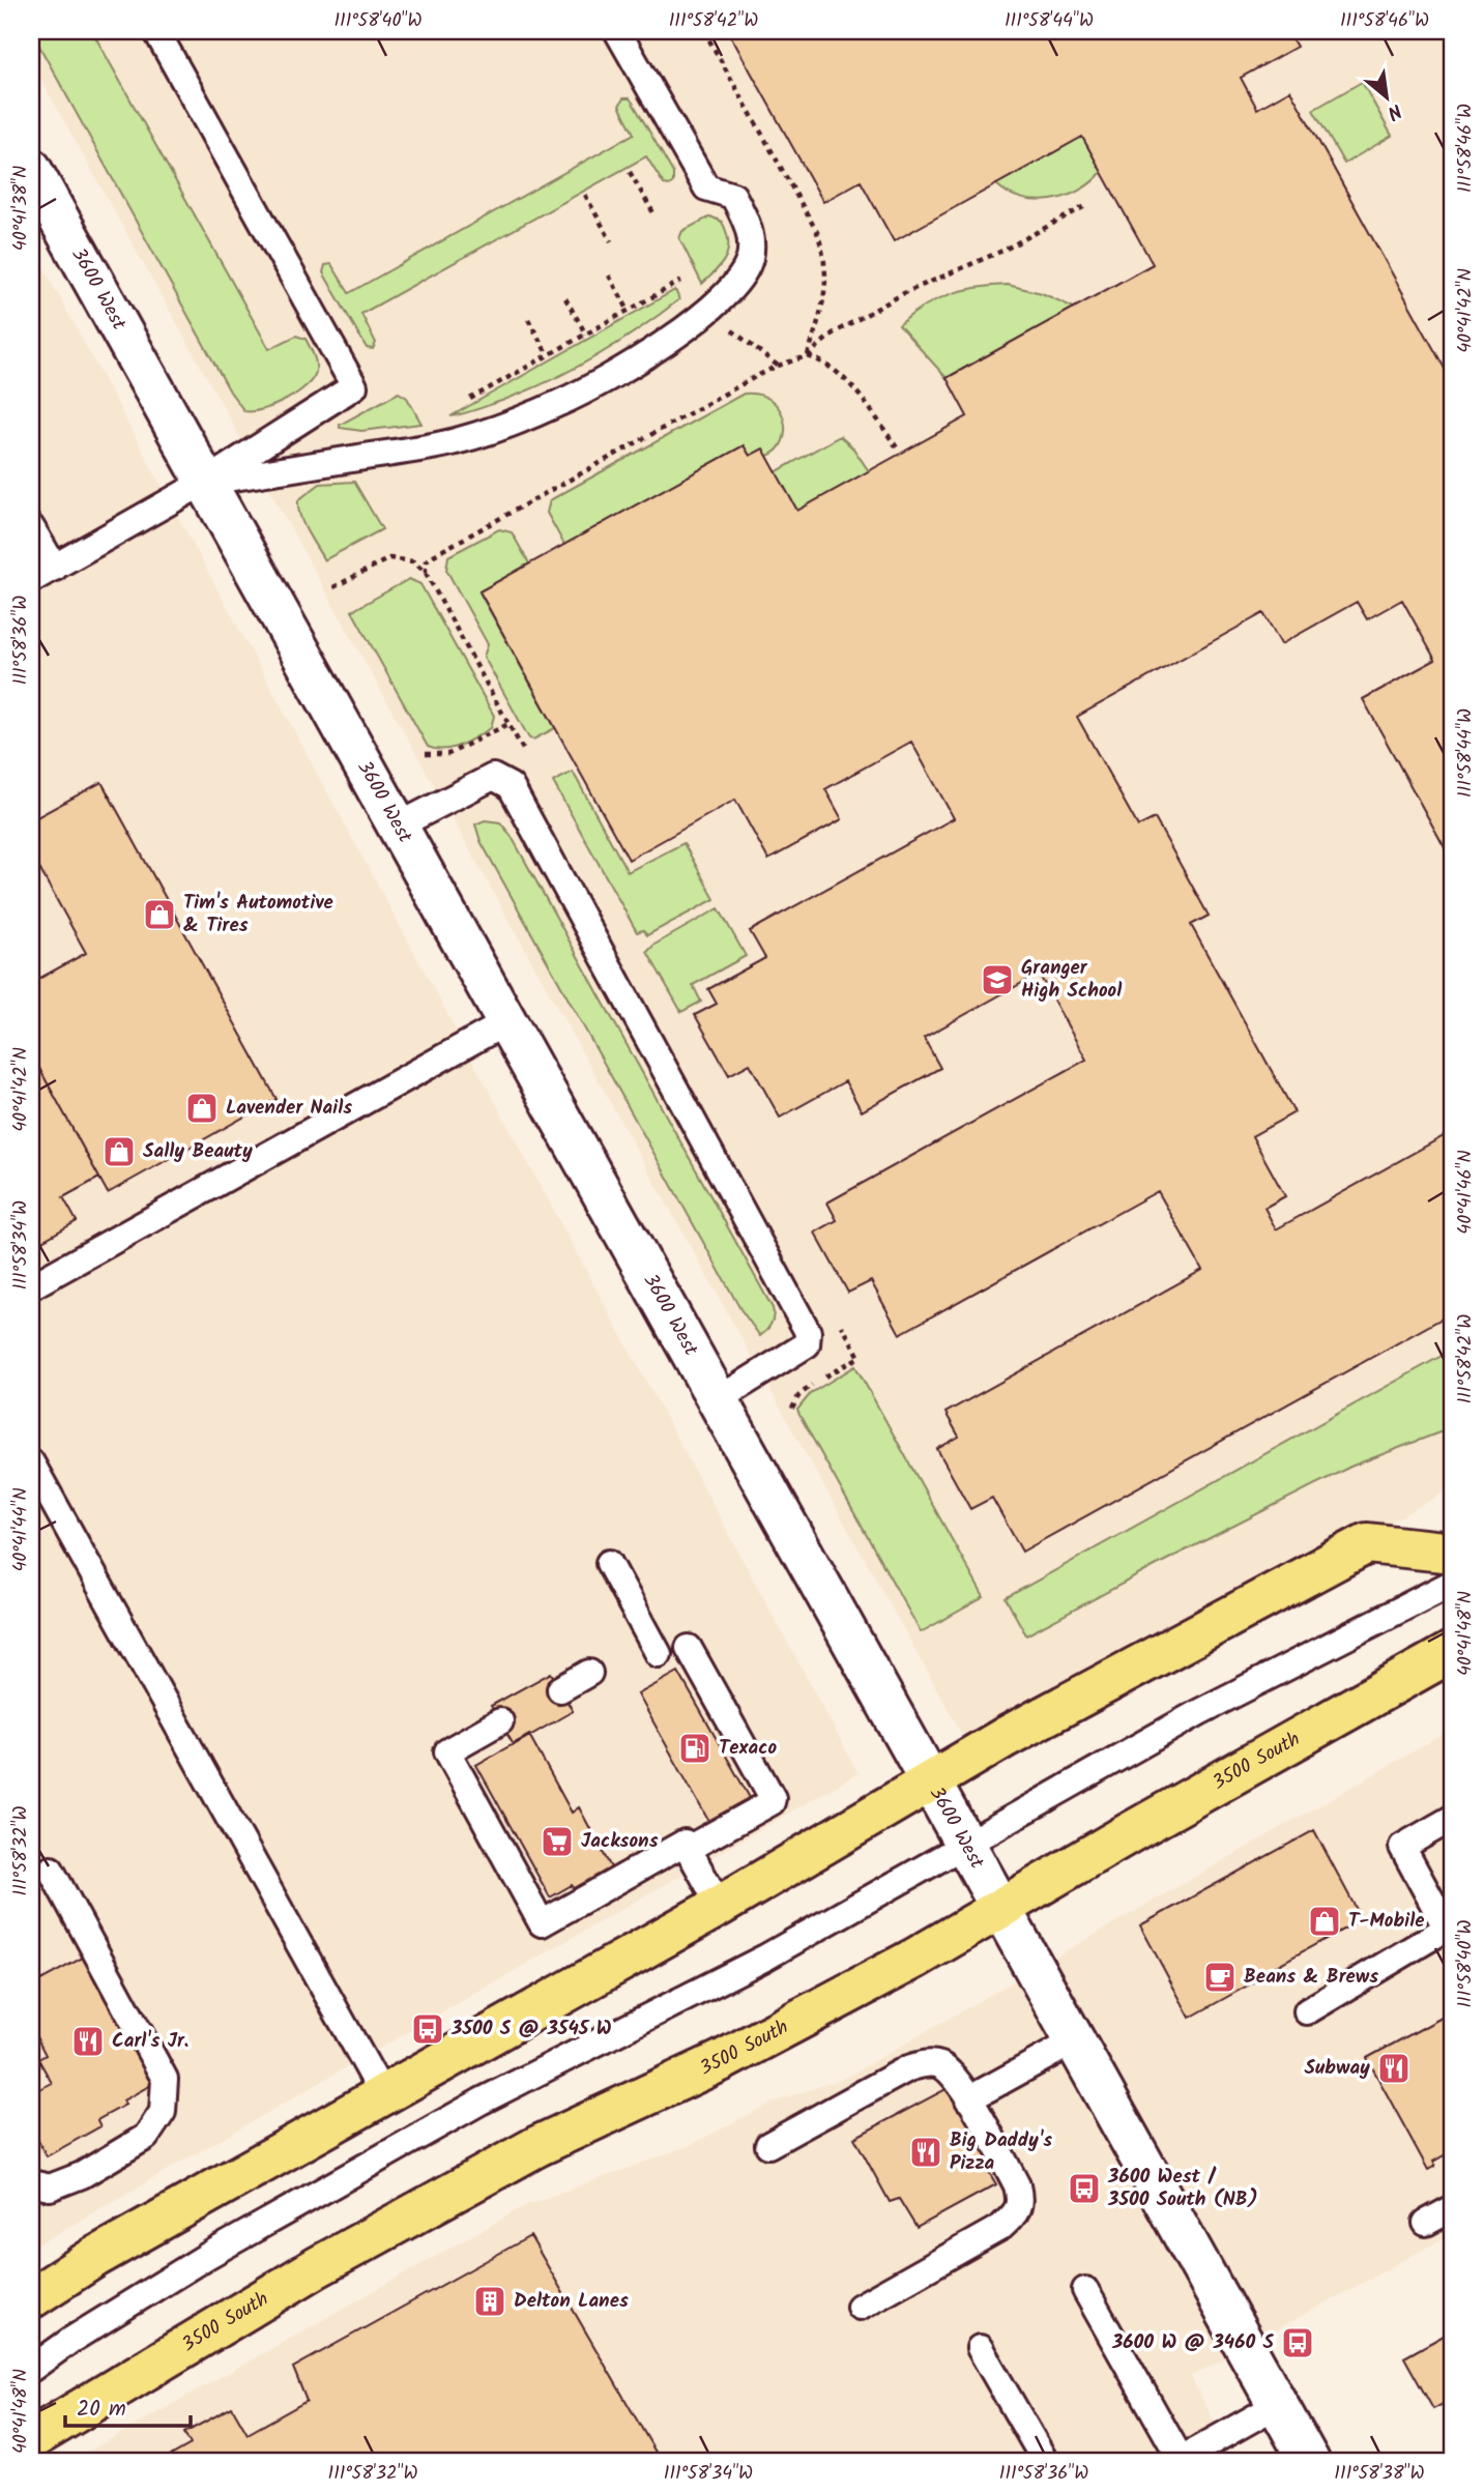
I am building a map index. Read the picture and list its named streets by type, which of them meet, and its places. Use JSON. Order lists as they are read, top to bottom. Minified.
{"streets":{"main road":["3500 South"],"street":["3600 West"]},"crossings":[["3600 West","3500 South"]],"places":{"shop":["Tim's Automotive & Tires","Lavender Nails","Sally Beauty","T-Mobile"],"school or university":["Granger High School"],"fuel station":["Texaco"],"supermarket":["Jacksons"],"cafe":["Beans & Brews"],"bus stop":["3500 S @ 3545 W","3600 West / 3500 South (NB)","3600 W @ 3460 S"],"restaurant":["Carl's Jr.","Subway","Big Daddy's Pizza"],"building":["Delton Lanes"]},"scale_bar":"20 m","north":"bottom right","coordinates":["111°58'40\"W","111°58'42\"W","111°58'44\"W","111°58'46\"W","40°41'38\"N","40°41'42\"N","111°58'36\"W","40°41'46\"N","111°58'34\"W","40°41'44\"N","40°41'48\"N","111°58'32\"W","111°58'38\"W"]}
